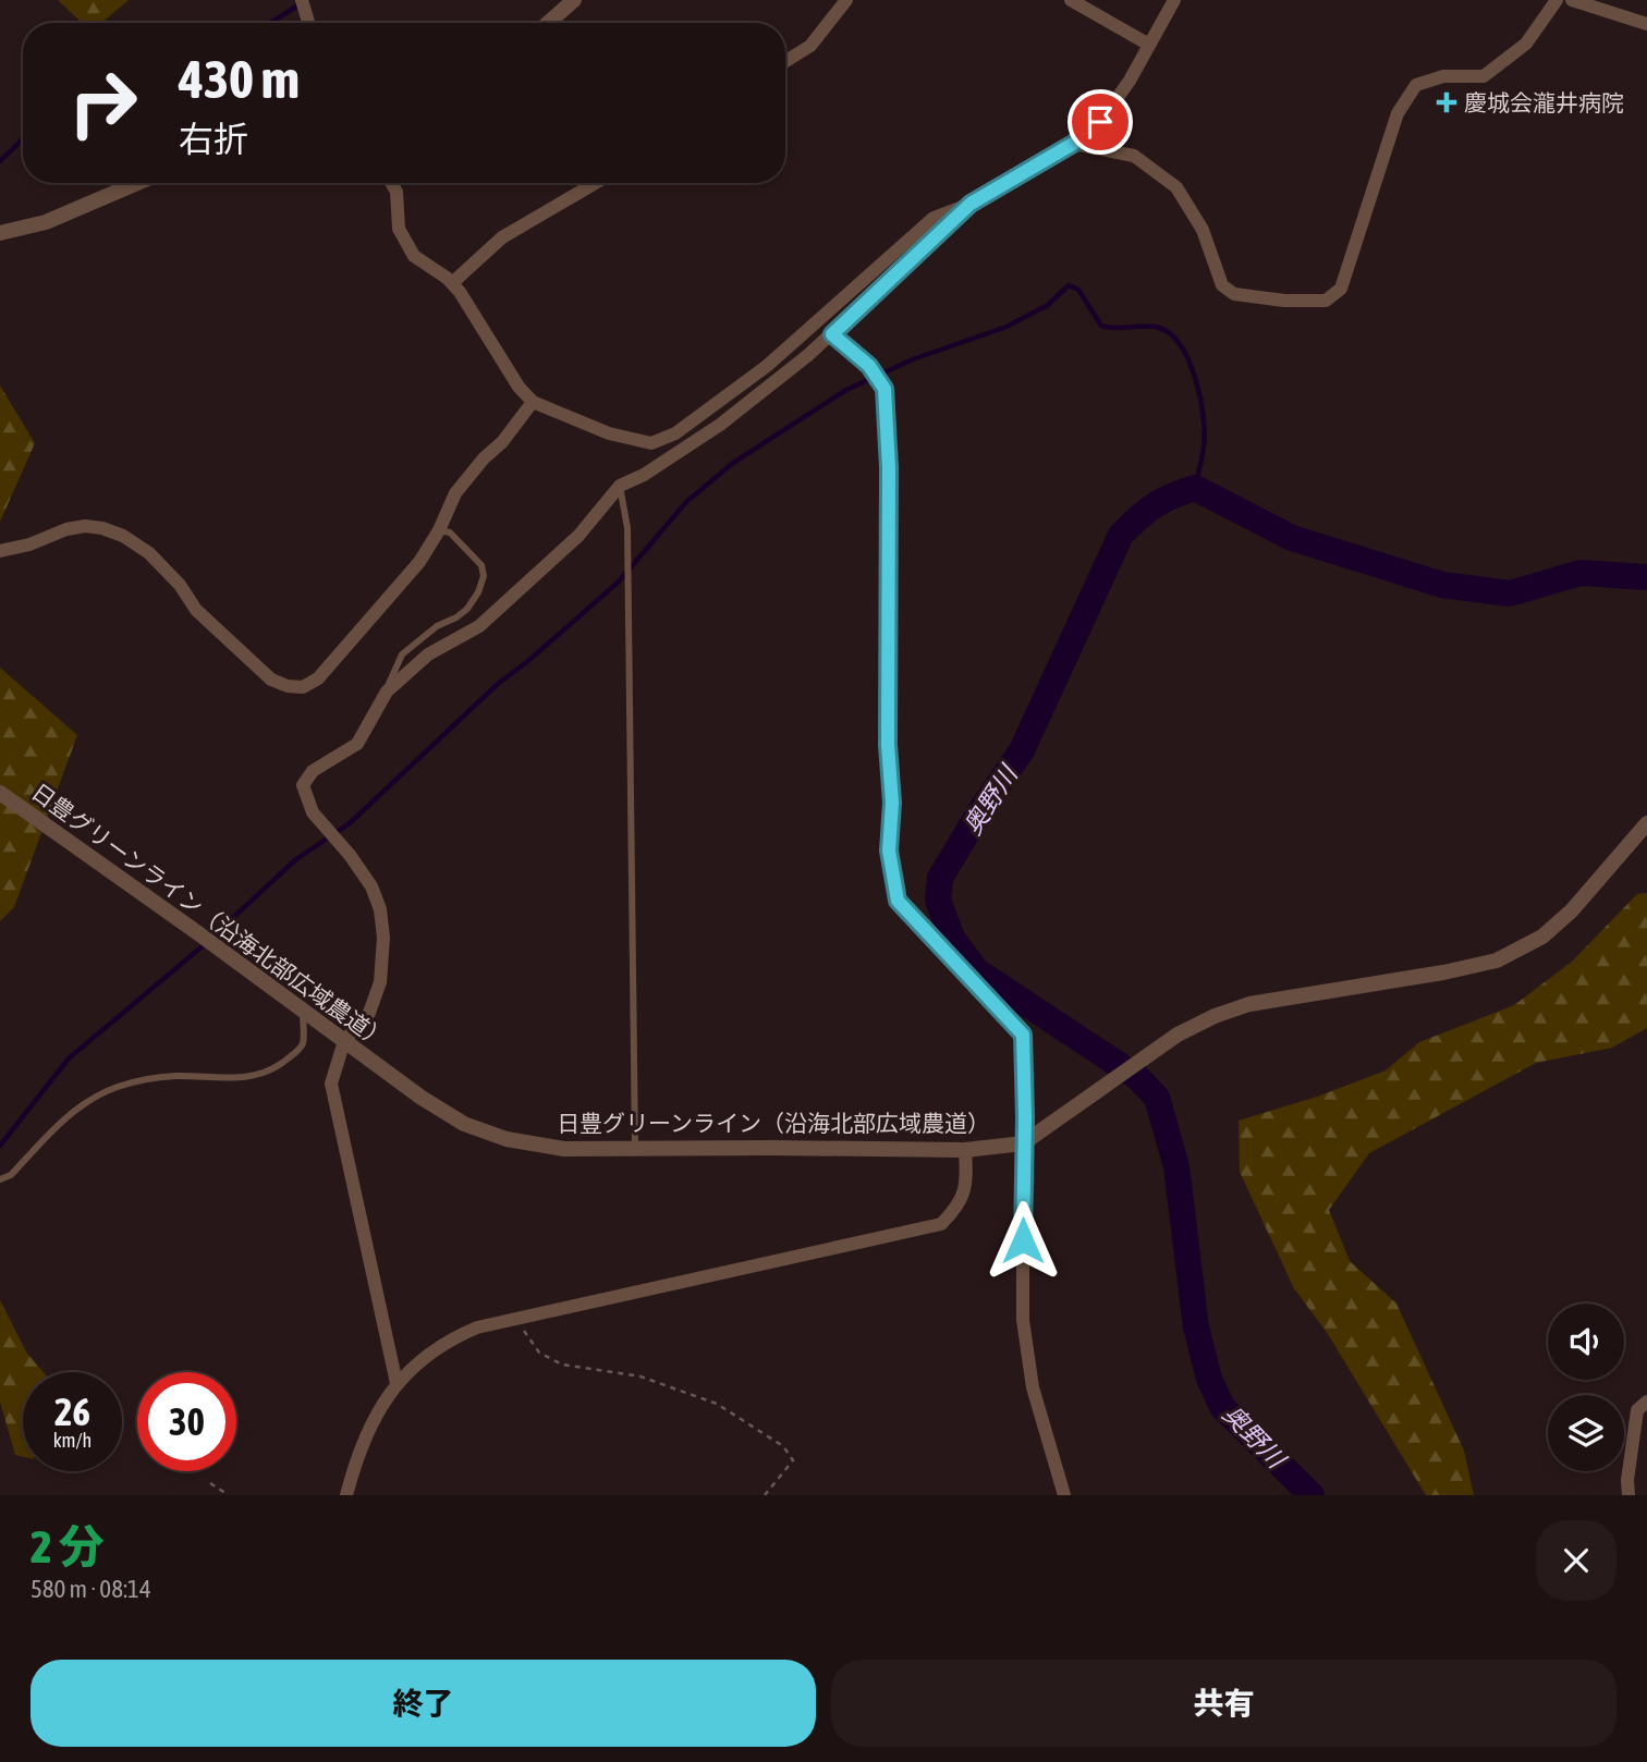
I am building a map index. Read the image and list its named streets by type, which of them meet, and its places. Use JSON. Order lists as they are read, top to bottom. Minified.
{"streets":{"street":["日豊グリーンライン（沿海北部広域農道）"]},"water":["奥野川"],"places":{"health":["慶城会瀧井病院"]},"page":{"turn":["430 m","右折"],"speed":"26 km/h","limit":"30","heading":["2 分","580 m · 08:14"],"buttons":["終了","共有"]}}
